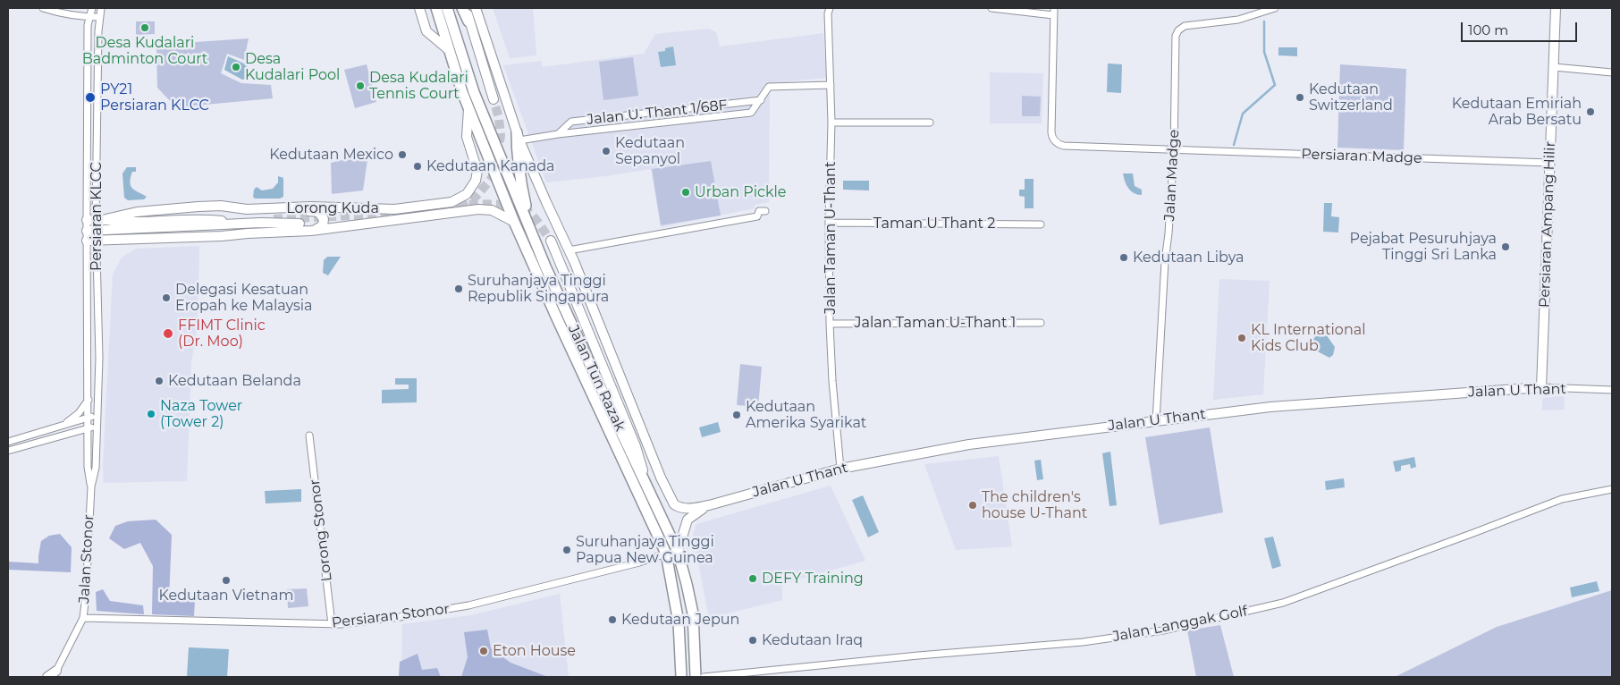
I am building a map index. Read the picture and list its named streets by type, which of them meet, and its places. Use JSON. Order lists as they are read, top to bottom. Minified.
{"streets":{"main road":["Jalan Tun Razak"],"street":["Jalan U. Thant 1/68F","Persiaran Madge","Jalan Madge","Lorong Kuda","Persiaran KLCC","Taman U Thant 2","Persiaran Ampang Hilir","Jalan Taman U-Thant","Jalan Taman U-Thant 1","Jalan U Thant","Lorong Stonor","Jalan Stonor","Persiaran Stonor","Jalan Langgak Golf"]},"crossings":[["Jalan U. Thant 1/68F","Jalan Taman U-Thant"],["Jalan U. Thant 1/68F","Jalan Tun Razak"],["Persiaran Madge","Jalan Madge"],["Persiaran Madge","Persiaran Ampang Hilir"],["Jalan Madge","Jalan U Thant"],["Lorong Kuda","Persiaran KLCC"],["Lorong Kuda","Jalan Tun Razak"],["Persiaran KLCC","Jalan Stonor"],["Taman U Thant 2","Jalan Taman U-Thant"],["Persiaran Ampang Hilir","Jalan U Thant"],["Jalan Taman U-Thant","Jalan Taman U-Thant 1"],["Jalan Taman U-Thant","Jalan U Thant"],["Jalan Tun Razak","Jalan U Thant"],["Jalan Tun Razak","Persiaran Stonor"],["Lorong Stonor","Persiaran Stonor"],["Jalan Stonor","Persiaran Stonor"]],"places":["Desa Kudalari Badminton Court","Desa Kudalari Pool","Desa Kudalari Tennis Court","PY21 Persiaran KLCC","Kedutaan Switzerland","Kedutaan Emiriah Arab Bersatu","Kedutaan Sepanyol","Kedutaan Mexico","Kedutaan Kanada","Urban Pickle","Pejabat Pesuruhjaya Tinggi Sri Lanka","Kedutaan Libya","Suruhanjaya Tinggi Republik Singapura","Delegasi Kesatuan Eropah ke Malaysia","FFIMT Clinic (Dr. Moo)","KL International Kids Club","Kedutaan Belanda","Naza Tower (Tower 2)","Kedutaan Amerika Syarikat","The children's house U-Thant","Suruhanjaya Tinggi Papua New Guinea","DEFY Training","Kedutaan Vietnam","Kedutaan Jepun","Kedutaan Iraq","Eton House"],"scale_bar":"100 m"}
